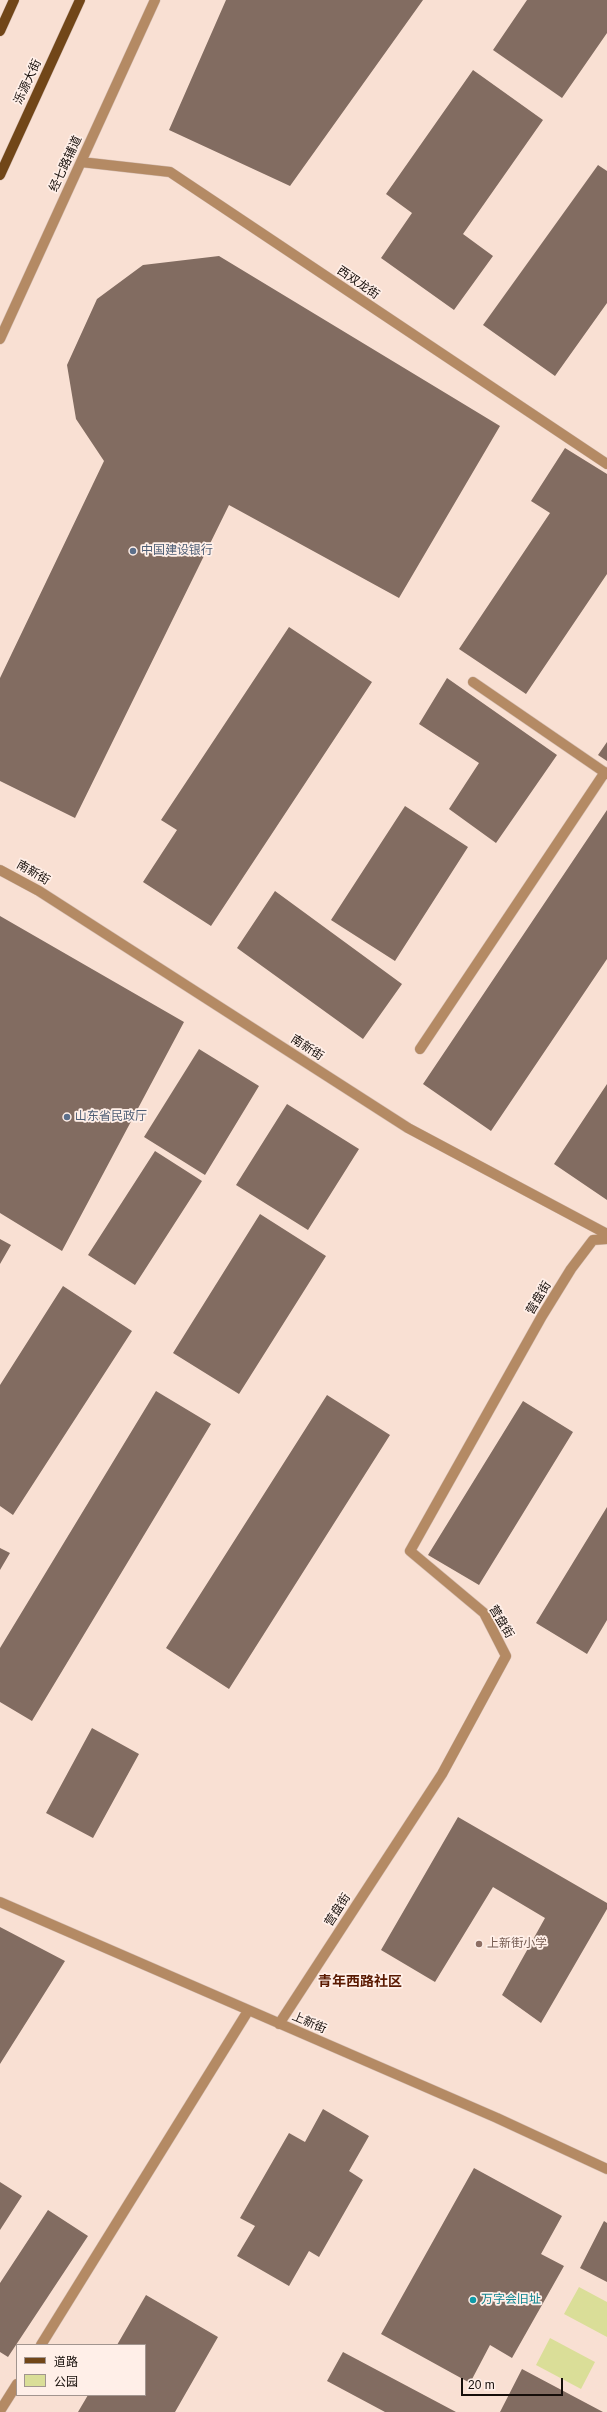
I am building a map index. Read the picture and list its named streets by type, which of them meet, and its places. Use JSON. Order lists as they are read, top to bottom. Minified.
{"streets":{"main road":["泺源大街"],"street":["经七路辅道","西双龙街","南新街","营盘街","上新街"]},"crossings":[["经七路辅道","西双龙街"],["营盘街","上新街"]],"districts":["青年西路社区"],"places":["中国建设银行","山东省民政厅","上新街小学","万字会旧址"],"legend":["道路","公园"],"scale_bar":"20 m"}
